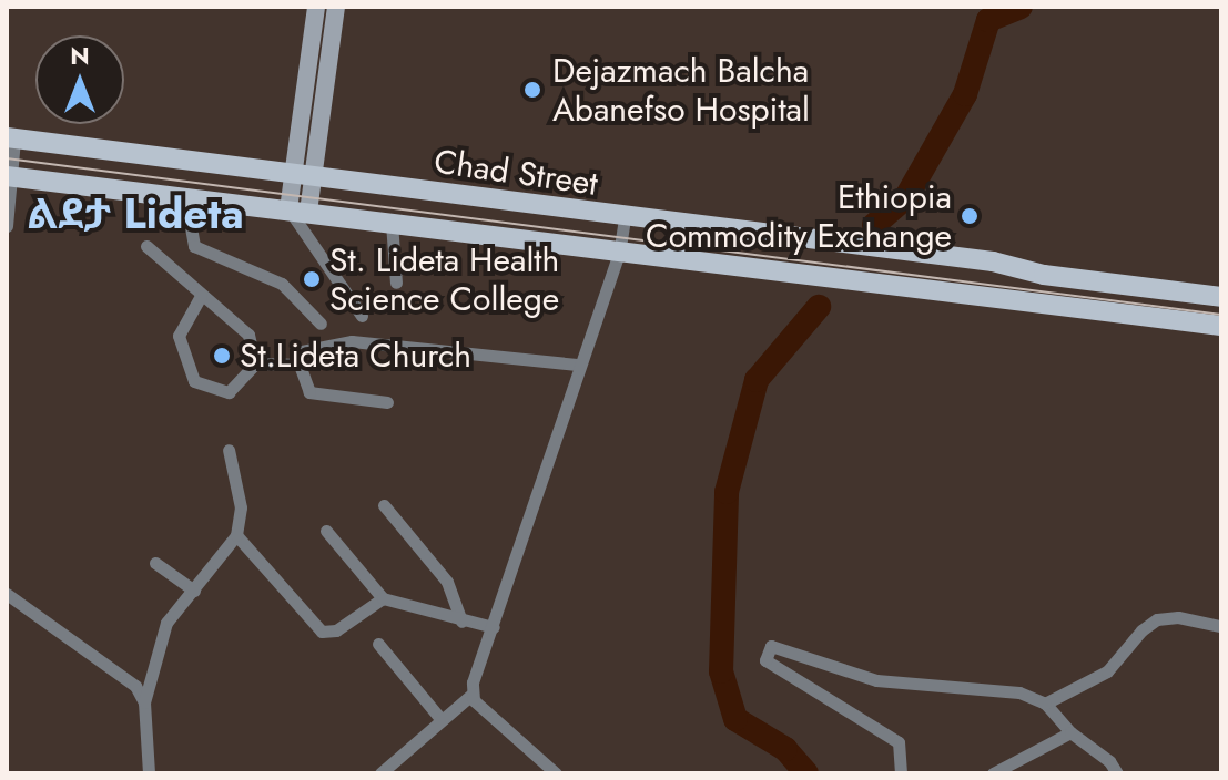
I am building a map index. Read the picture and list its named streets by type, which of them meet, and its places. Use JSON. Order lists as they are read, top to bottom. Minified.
{"streets":{"main road":["Chad Street"]},"districts":["ልደታ Lideta"],"places":["Dejazmach Balcha Abanefso Hospital","Ethiopia Commodity Exchange","St. Lideta Health Science College","St.Lideta Church"],"north":"top"}
